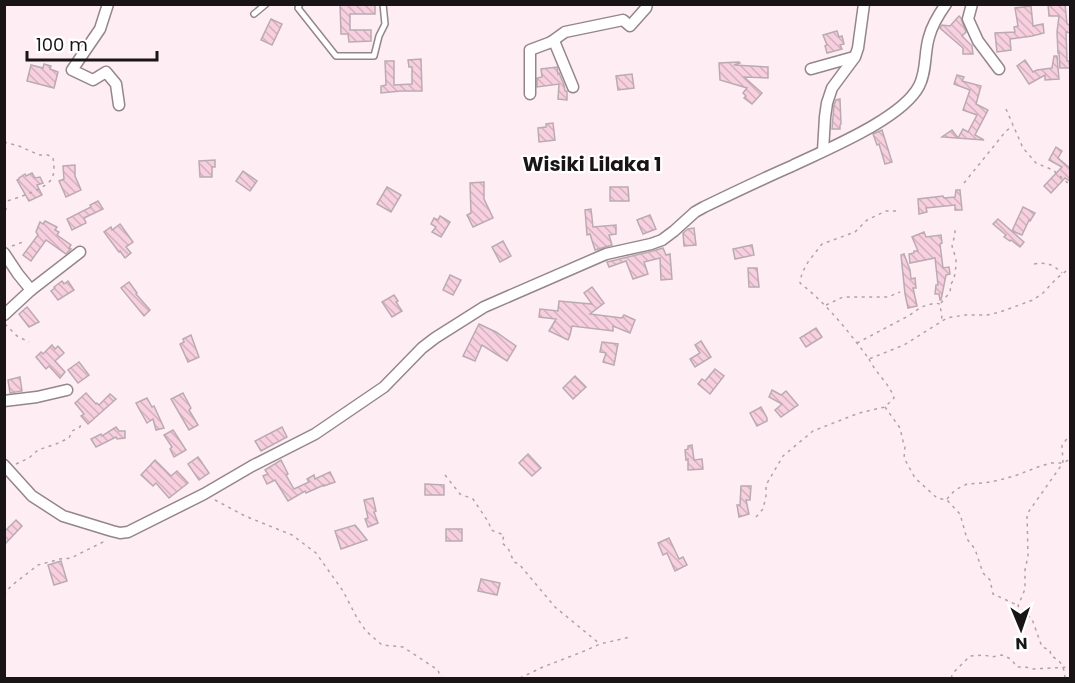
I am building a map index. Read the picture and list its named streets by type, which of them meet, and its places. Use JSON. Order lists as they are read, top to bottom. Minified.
{"districts":["Wisiki Lilaka 1"],"scale_bar":"100 m","north":"bottom"}
